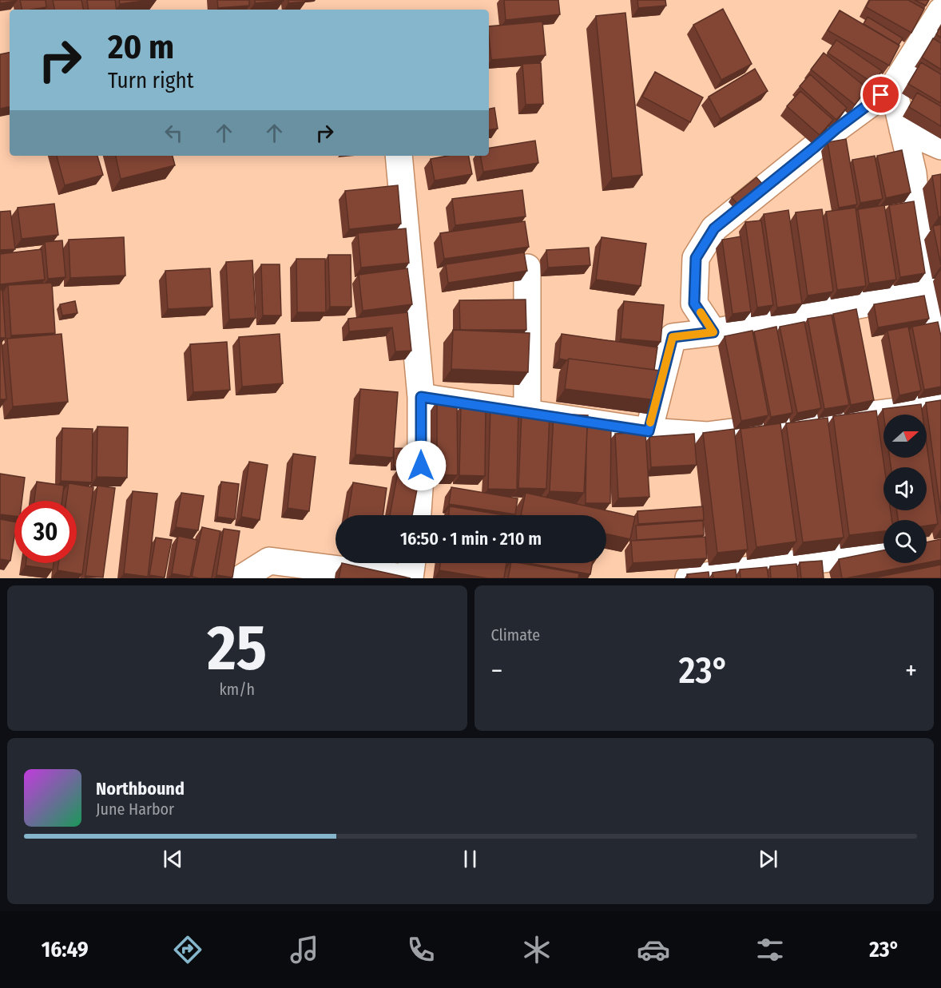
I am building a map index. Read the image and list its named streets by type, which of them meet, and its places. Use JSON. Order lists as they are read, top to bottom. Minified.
{"north":"right","page":{"turn":["20 m","Turn right"],"limit":"30","trip":"16:50 · 1 min · 210 m","tile":[["25","km/h"],"Climate"],"heat":["−","23°","+"],"song":["Northbound","June Harbor"],"tabs":["16:49","23°"]}}
